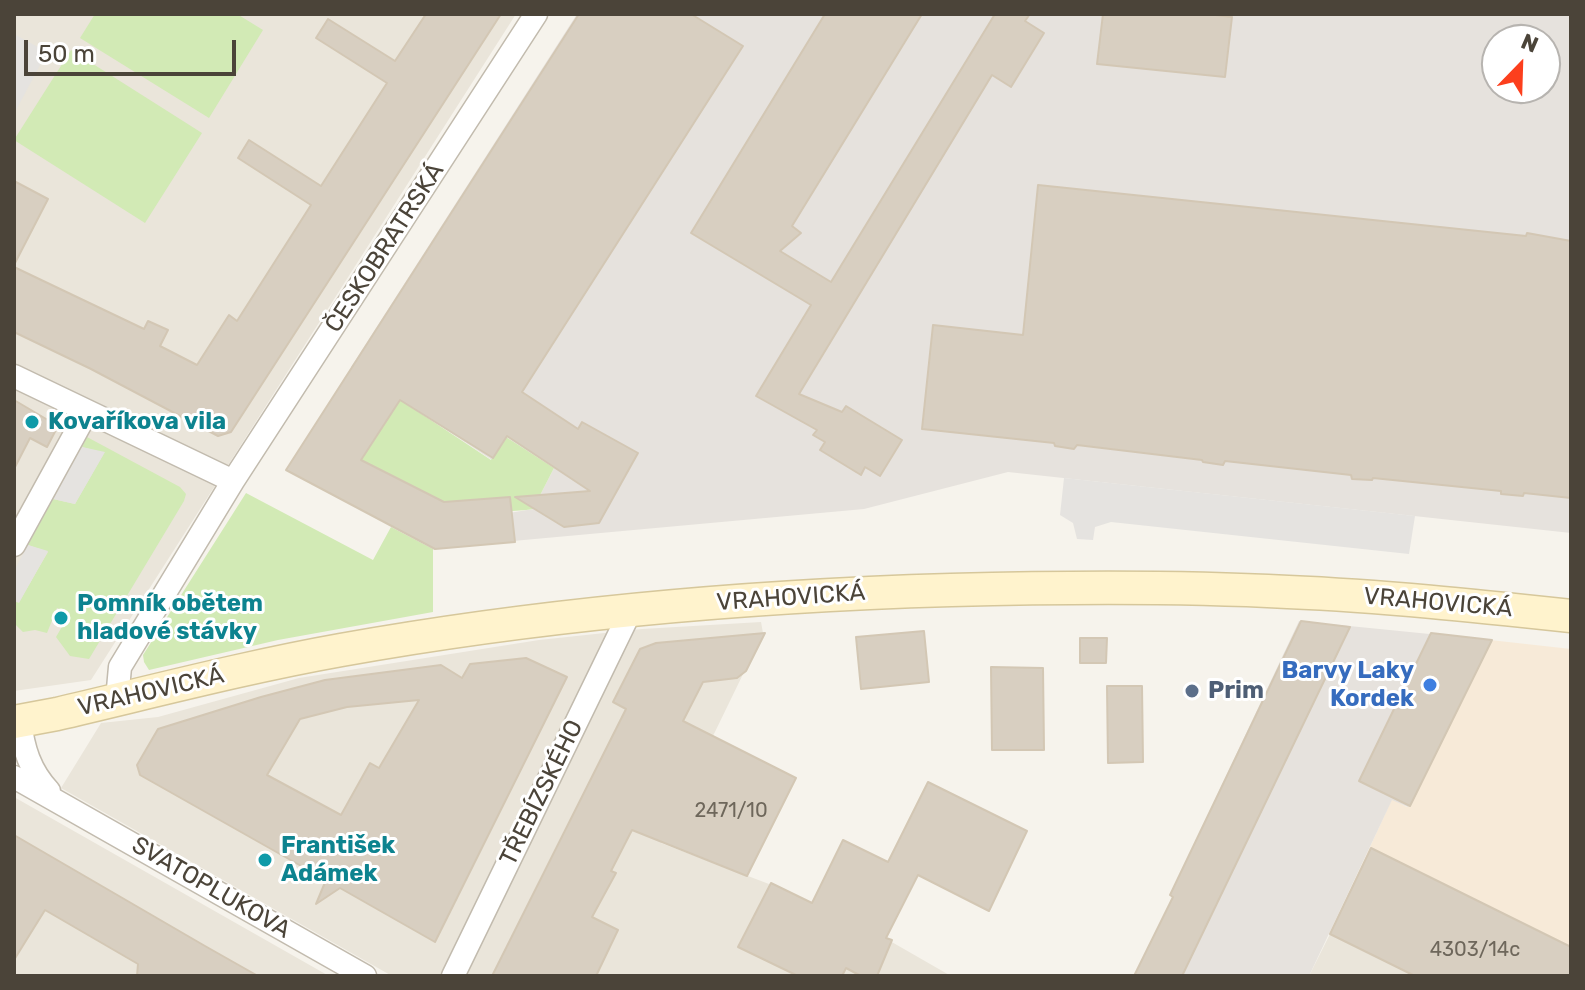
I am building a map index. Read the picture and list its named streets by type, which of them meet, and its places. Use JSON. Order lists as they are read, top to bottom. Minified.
{"streets":{"street":["ČESKOBRATRSKÁ","VRAHOVICKÁ","TŘEBÍZSKÉHO","SVATOPLUKOVA"]},"crossings":[["ČESKOBRATRSKÁ","VRAHOVICKÁ"],["VRAHOVICKÁ","TŘEBÍZSKÉHO"],["VRAHOVICKÁ","SVATOPLUKOVA"]],"places":["Kovaříkova vila","Pomník obětem hladové stávky","Barvy Laky Kordek","Prim","František Adámek"],"house_numbers":["2471/10","4303/14c"],"scale_bar":"50 m","north":"top right"}
